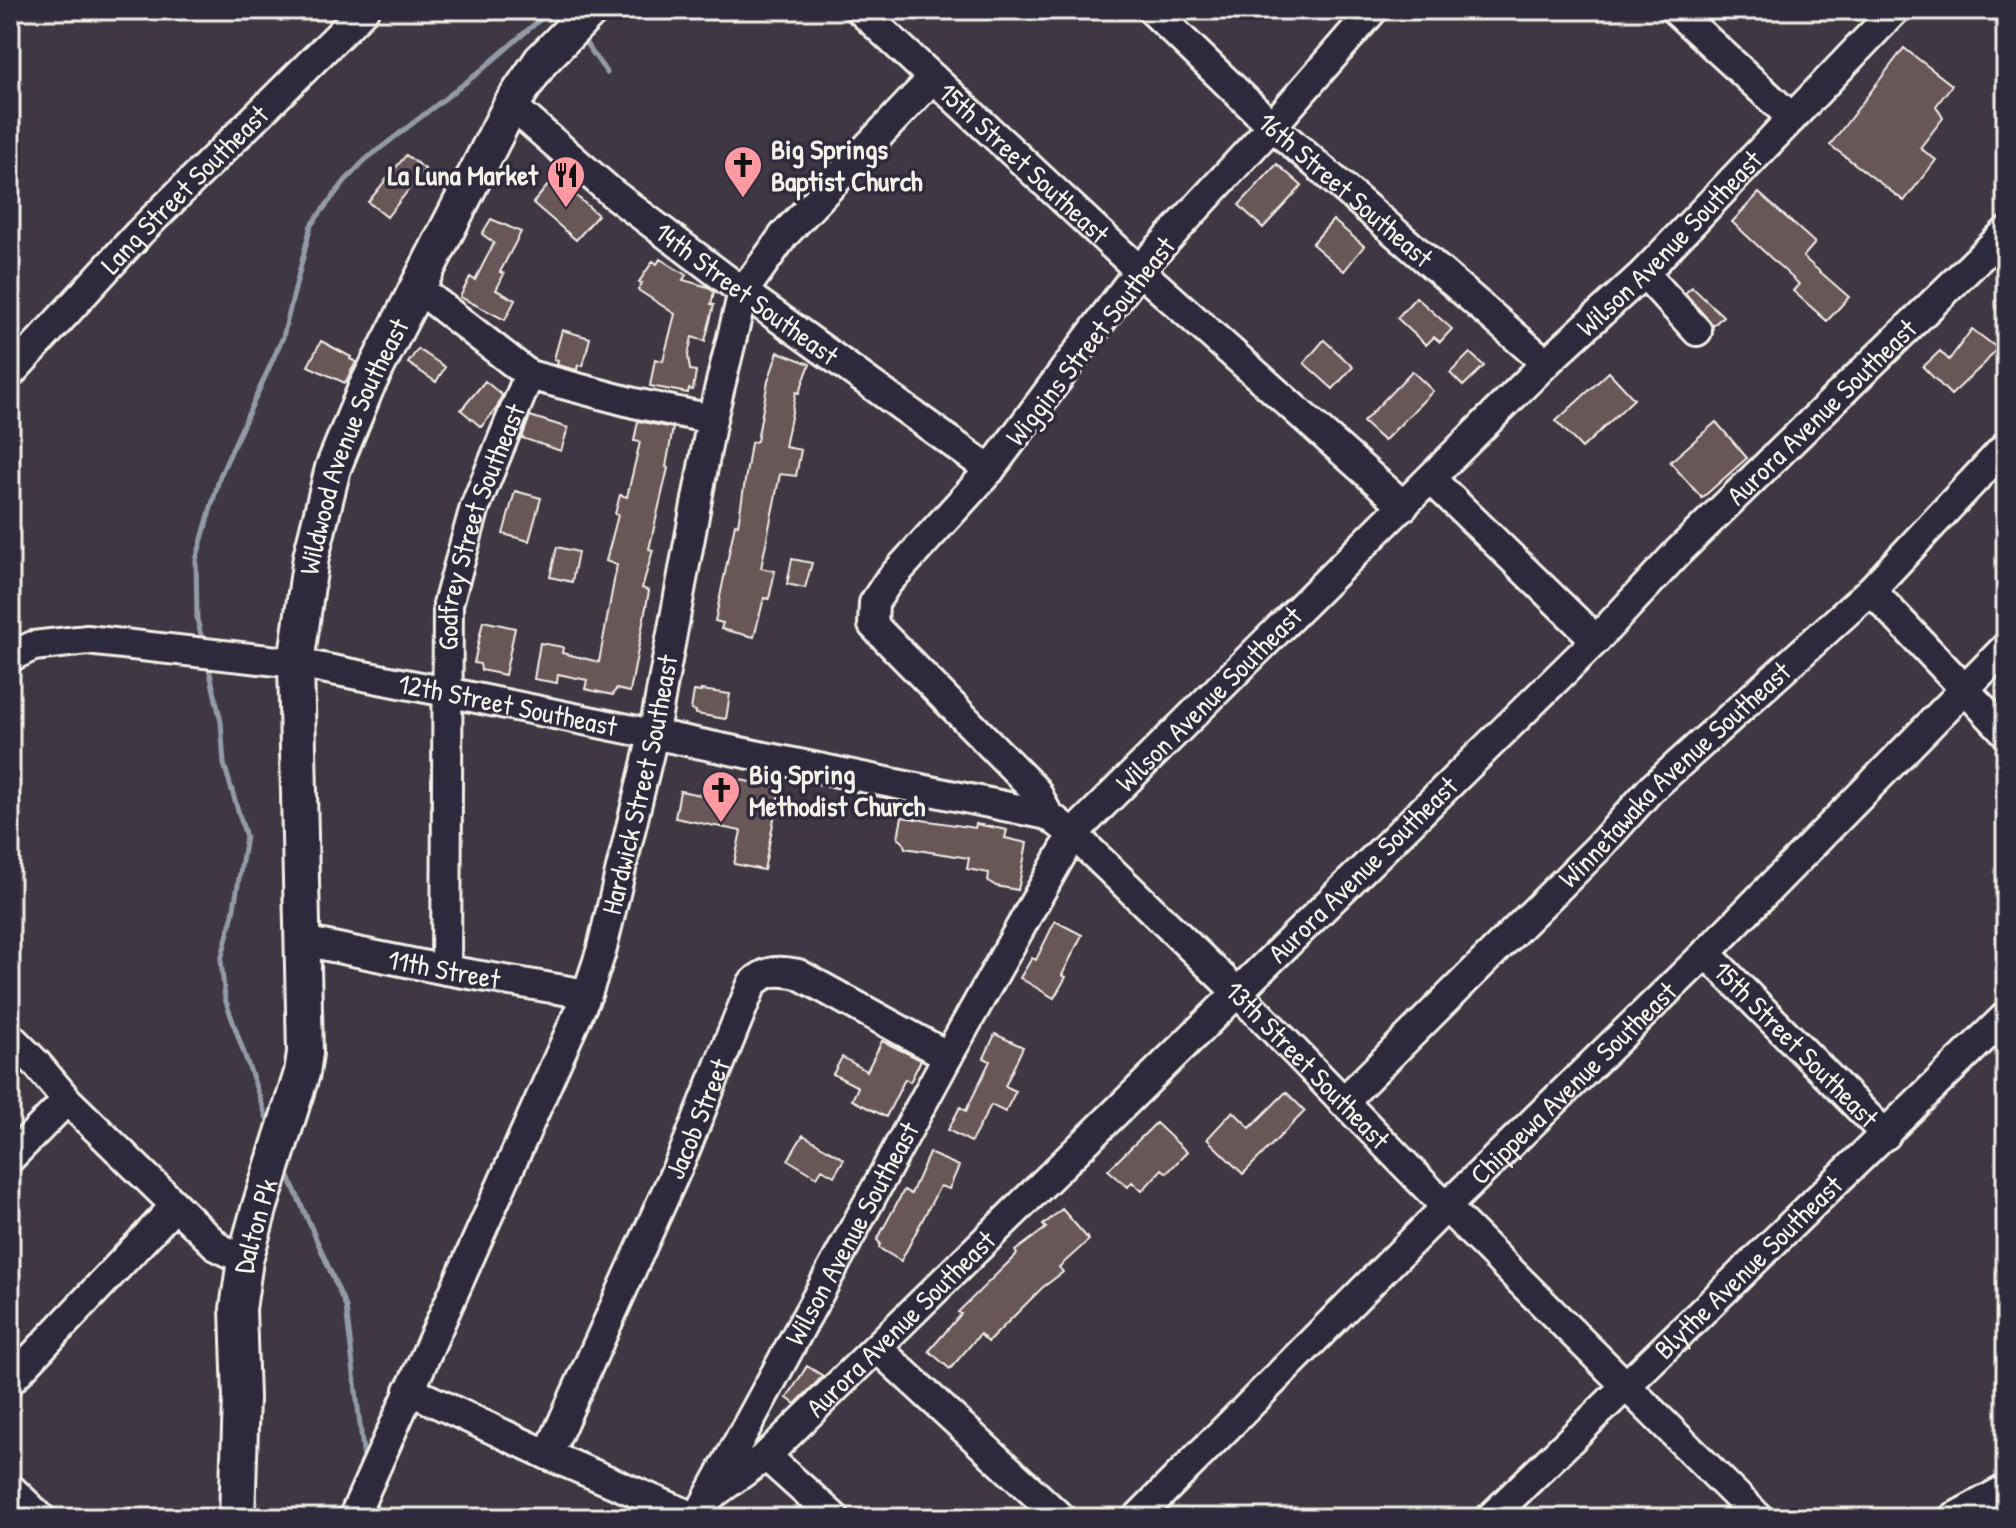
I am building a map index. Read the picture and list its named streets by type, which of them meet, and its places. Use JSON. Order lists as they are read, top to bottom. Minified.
{"streets":{"main road":["Wildwood Avenue Southeast","Dalton Pk"],"street":["15th Street Southeast","16th Street Southeast","Lang Street Southeast","Wilson Avenue Southeast","14th Street Southeast","Wiggins Street Southeast","Aurora Avenue Southeast","Godfrey Street Southeast","12th Street Southeast","Winnetawaka Avenue Southeast","Hardwick Street Southeast","11th Street","13th Street Southeast","Chippewa Avenue Southeast","Jacob Street","Blythe Avenue Southeast"]},"crossings":[["15th Street Southeast","Wilson Avenue Southeast"],["15th Street Southeast","Wiggins Street Southeast"],["15th Street Southeast","Hardwick Street Southeast"],["15th Street Southeast","Chippewa Avenue Southeast"],["15th Street Southeast","Blythe Avenue Southeast"],["16th Street Southeast","Wilson Avenue Southeast"],["16th Street Southeast","Wiggins Street Southeast"],["Wilson Avenue Southeast","Aurora Avenue Southeast"],["Wilson Avenue Southeast","13th Street Southeast"],["Wilson Avenue Southeast","Jacob Street"],["14th Street Southeast","Wiggins Street Southeast"],["14th Street Southeast","Wildwood Avenue Southeast"],["14th Street Southeast","Hardwick Street Southeast"],["Wiggins Street Southeast","13th Street Southeast"],["Aurora Avenue Southeast","13th Street Southeast"],["Wildwood Avenue Southeast","12th Street Southeast"],["Wildwood Avenue Southeast","11th Street"],["Wildwood Avenue Southeast","Dalton Pk"],["Godfrey Street Southeast","12th Street Southeast"],["Godfrey Street Southeast","11th Street"],["12th Street Southeast","Hardwick Street Southeast"],["12th Street Southeast","13th Street Southeast"],["Winnetawaka Avenue Southeast","13th Street Southeast"],["Hardwick Street Southeast","11th Street"],["11th Street","Dalton Pk"],["13th Street Southeast","Chippewa Avenue Southeast"],["13th Street Southeast","Blythe Avenue Southeast"]],"places":{"church":["Big Springs Baptist Church","Big Spring Methodist Church"],"restaurant":["La Luna Market"]}}
